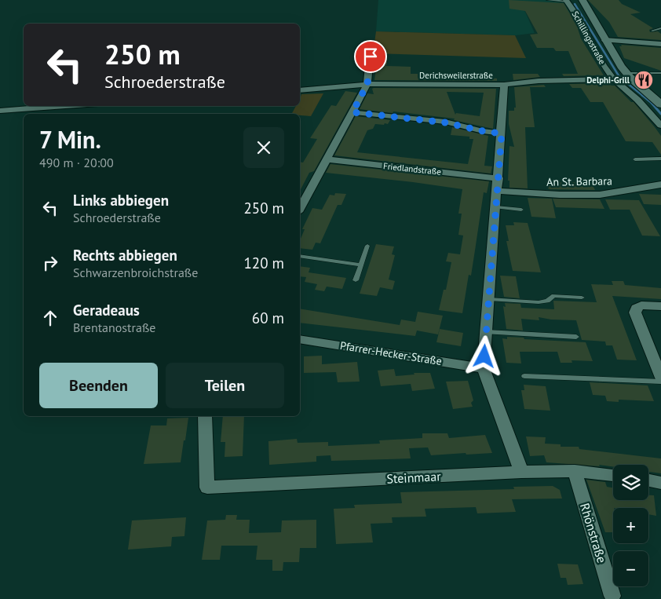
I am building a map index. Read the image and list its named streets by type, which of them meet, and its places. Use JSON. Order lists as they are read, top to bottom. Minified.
{"streets":{"main road":["Schillingsstraße"],"street":["Derichsweilerstraße","Friedlandstraße","An St. Barbara","Pfarrer-Hecker-Straße","Steinmaar","Rhönstraße"]},"crossings":[["Schillingsstraße","Derichsweilerstraße"],["Steinmaar","Rhönstraße"]],"places":{"restaurant":["Delphi-Grill"]},"page":{"turn":["250 m","Schroederstraße"],"heading":["7 Min.","490 m · 20:00"],"list":[{"name":"Links abbiegen","note":"Schroederstraße","value":"250 m"},{"name":"Rechts abbiegen","note":"Schwarzenbroichstraße","value":"120 m"},{"name":"Geradeaus","note":"Brentanostraße","value":"60 m"}],"buttons":["Beenden","Teilen"],"map_buttons":["+","−"]}}
